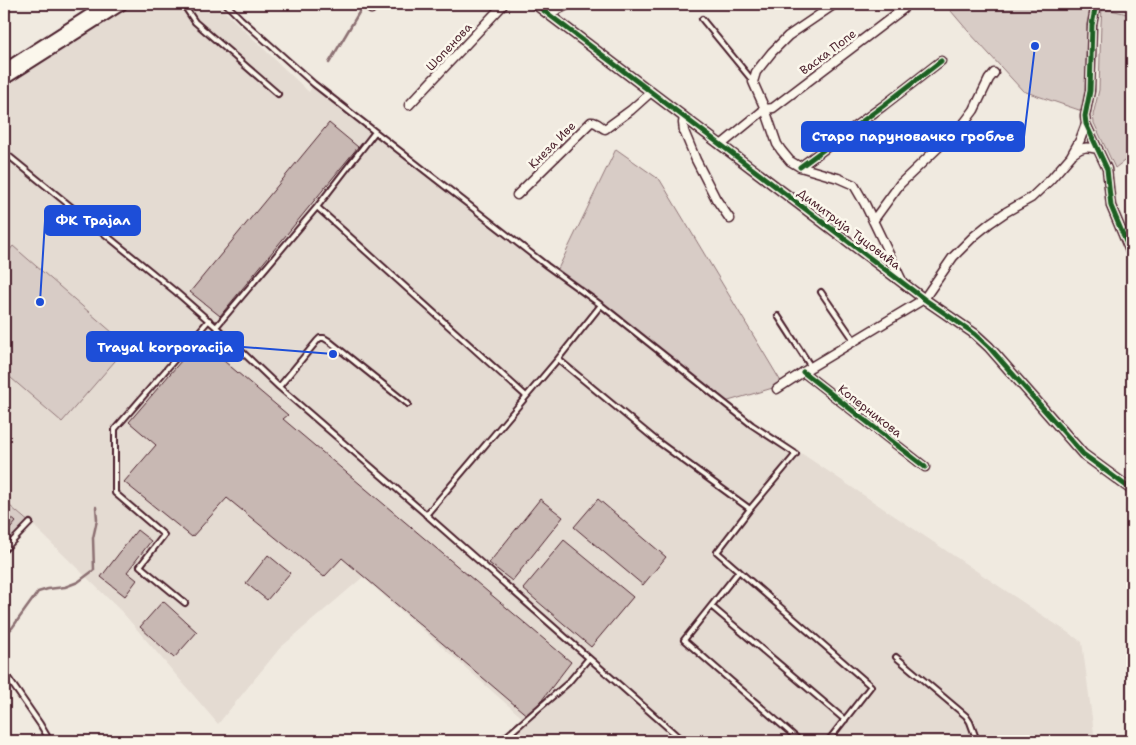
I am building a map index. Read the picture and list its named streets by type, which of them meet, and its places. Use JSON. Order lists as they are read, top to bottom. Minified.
{"streets":{"street":["Шопенова","Васка Попе","Кнеза Иве","Димитрија Туцовића","Коперникова"]},"crossings":[["Васка Попе","Димитрија Туцовића"],["Кнеза Иве","Димитрија Туцовића"]],"places":["Старо паруновачко гробље","ФК Трајал","Trayal korporacija"]}
